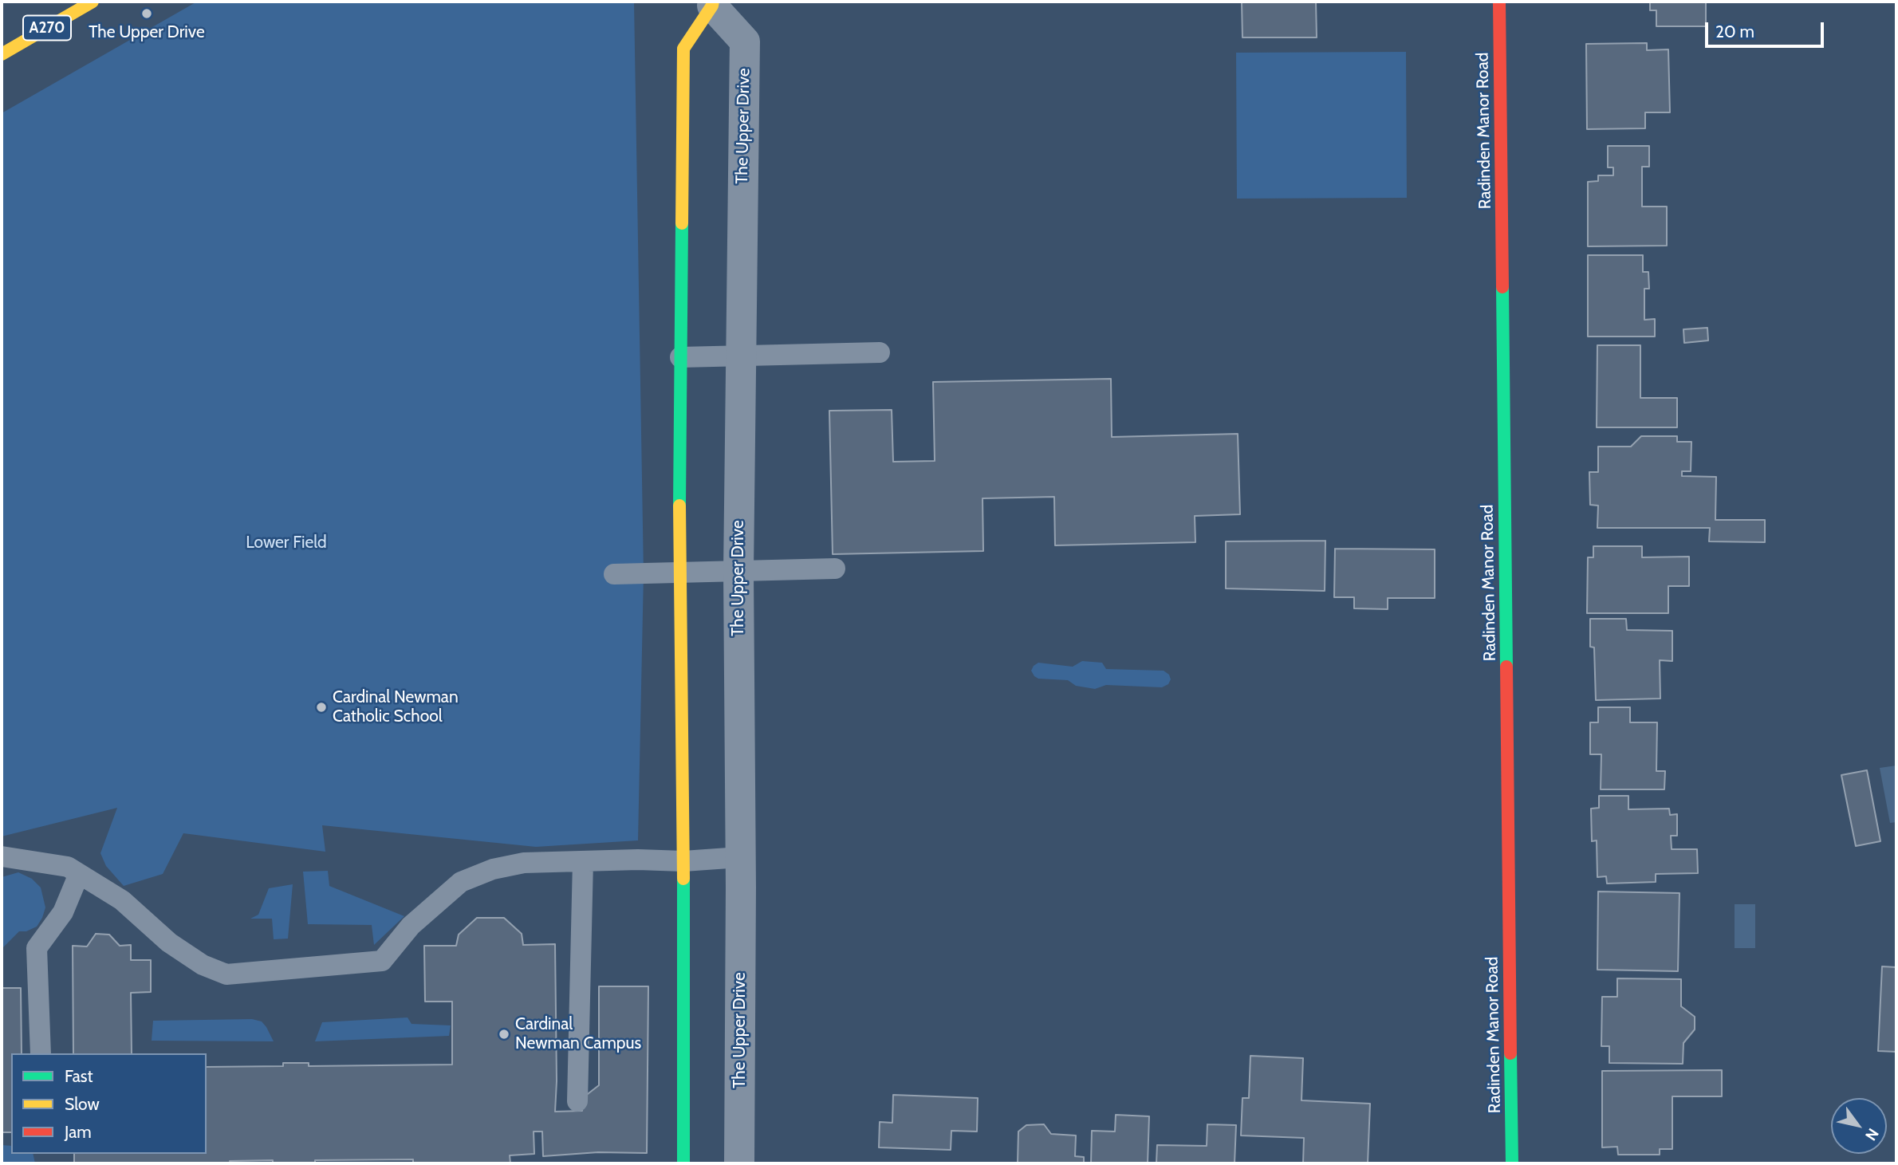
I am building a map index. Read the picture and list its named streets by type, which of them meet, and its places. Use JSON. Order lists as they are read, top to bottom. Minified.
{"streets":{"street":["A270","The Upper Drive","Radinden Manor Road"]},"parks":["Lower Field"],"places":["The Upper Drive","Cardinal Newman Catholic School","Cardinal Newman Campus"],"legend":["Fast","Slow","Jam"],"scale_bar":"20 m","north":"bottom right"}
